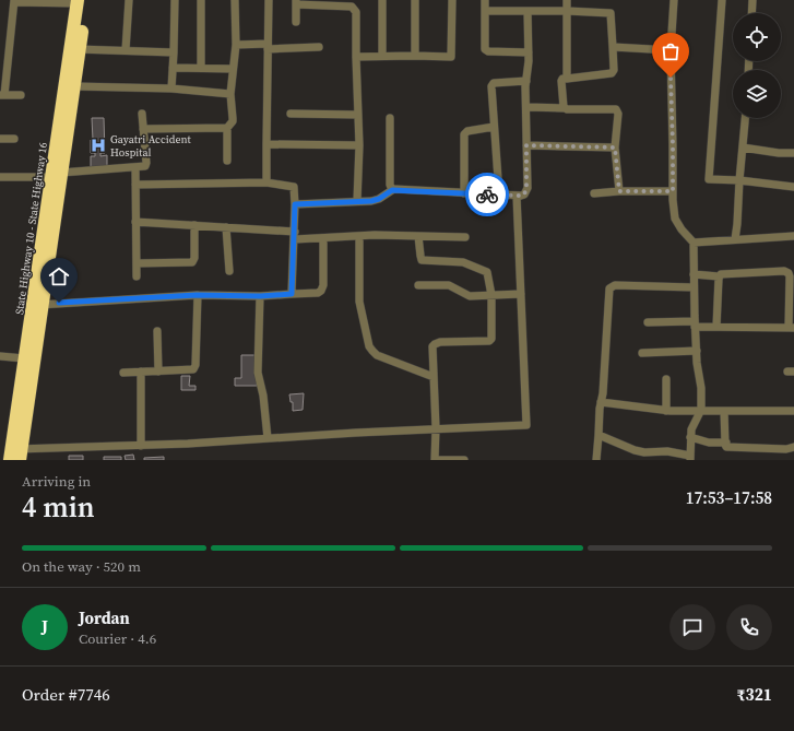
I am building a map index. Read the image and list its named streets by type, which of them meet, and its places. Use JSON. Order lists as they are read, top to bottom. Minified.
{"streets":{"highway":["State Highway 10 - State Highway 16"]},"places":{"hospital":["Gayatri Accident Hospital"]},"page":{"heading":["4 min","Arriving in","17:53–17:58"],"panel":["Jordan","Courier · 4.6","Order #7746","₹321"],"bar":"On the way · 520 m","round":"J"}}
